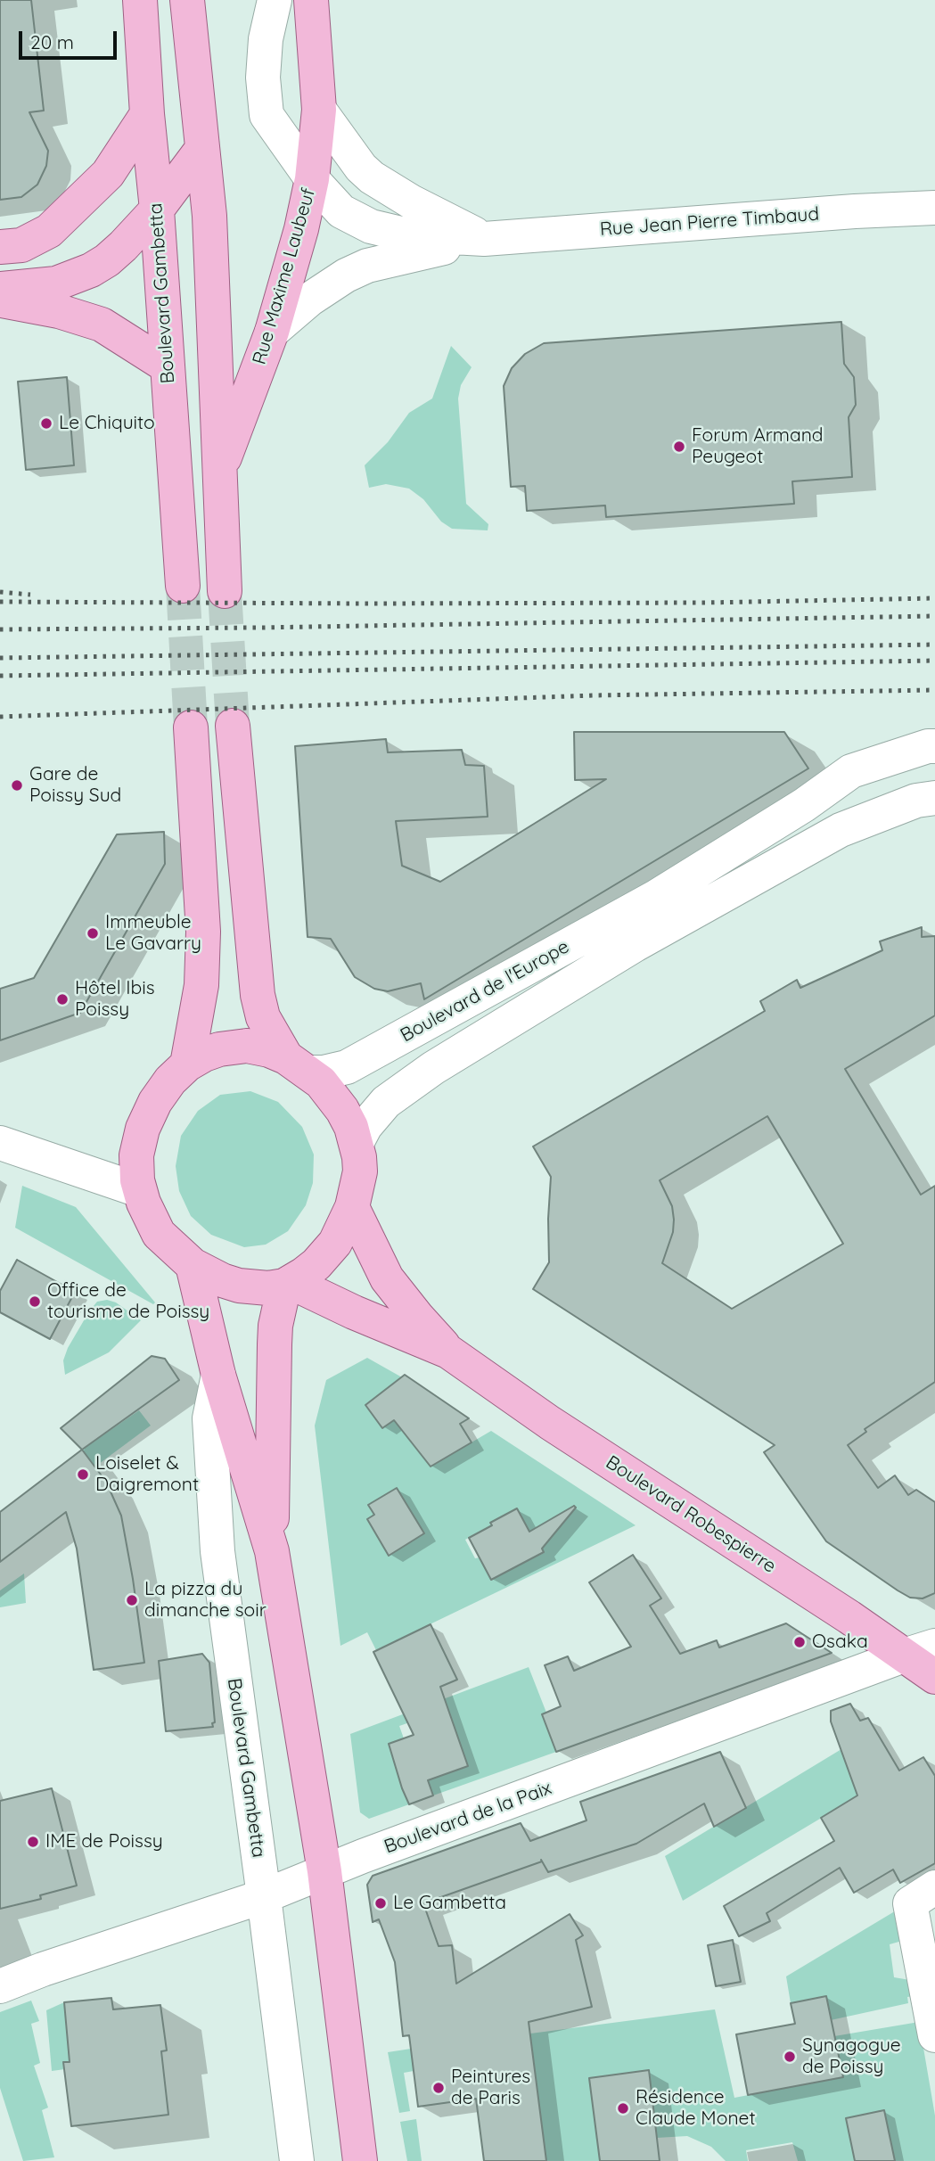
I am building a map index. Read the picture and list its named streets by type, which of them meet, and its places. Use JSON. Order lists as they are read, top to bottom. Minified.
{"streets":{"main road":["Rue Maxime Laubeuf","Boulevard Gambetta","Boulevard Robespierre"],"street":["Rue Jean Pierre Timbaud","Boulevard de l'Europe","Boulevard de la Paix"]},"crossings":[["Rue Jean Pierre Timbaud","Rue Maxime Laubeuf"],["Boulevard Gambetta","Boulevard Robespierre"],["Boulevard Gambetta","Boulevard de la Paix"],["Boulevard Robespierre","Boulevard de la Paix"]],"places":["Le Chiquito","Forum Armand Peugeot","Gare de Poissy Sud","Immeuble Le Gavarry","Hôtel Ibis Poissy","Office de tourisme de Poissy","Loiselet & Daigremont","La pizza du dimanche soir","Osaka","IME de Poissy","Le Gambetta","Synagogue de Poissy","Peintures de Paris","Résidence Claude Monet"],"scale_bar":"20 m"}
